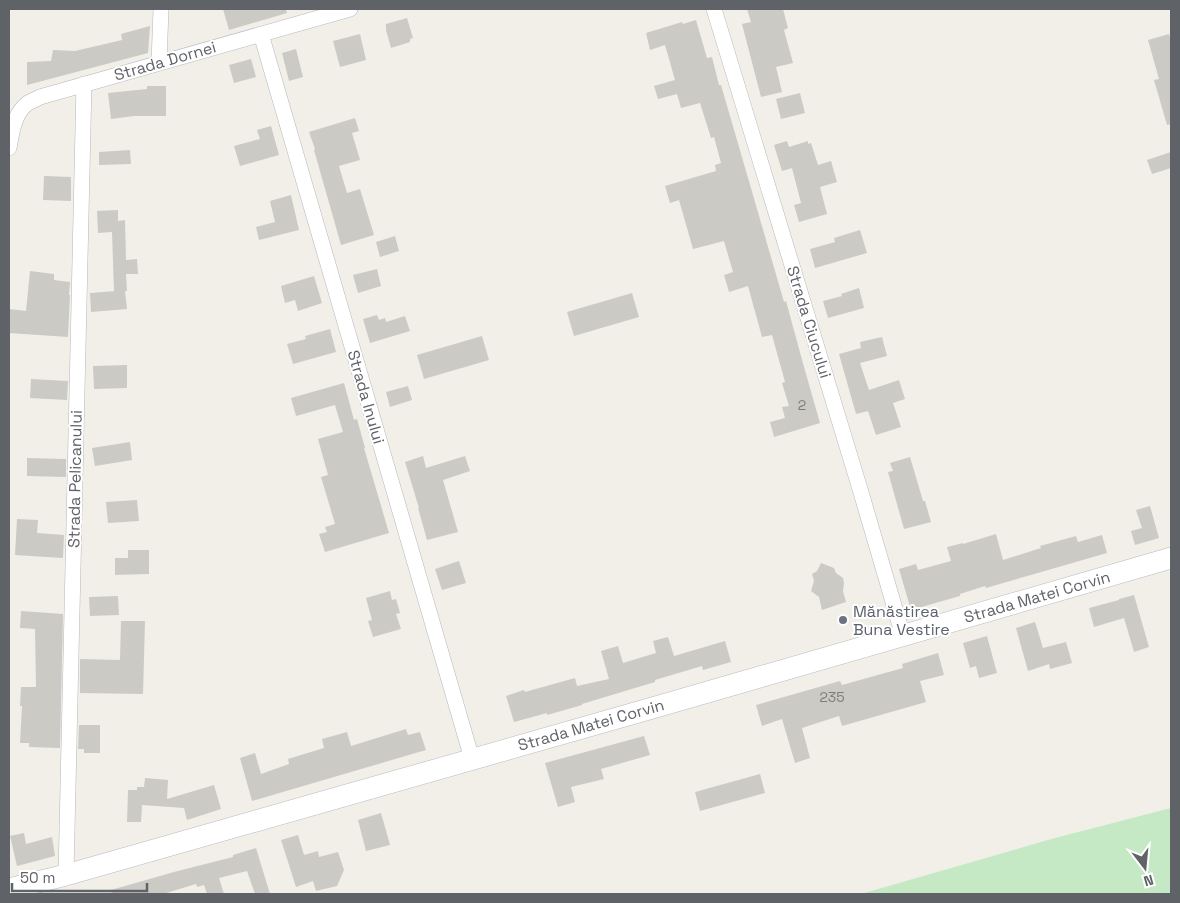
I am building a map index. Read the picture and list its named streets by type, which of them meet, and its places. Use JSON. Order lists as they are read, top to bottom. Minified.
{"streets":{"main road":["Strada Matei Corvin"],"street":["Strada Dornei","Strada Ciucului","Strada Inului","Strada Pelicanului"]},"crossings":[["Strada Dornei","Strada Inului"],["Strada Dornei","Strada Pelicanului"],["Strada Ciucului","Strada Matei Corvin"],["Strada Inului","Strada Matei Corvin"],["Strada Pelicanului","Strada Matei Corvin"]],"places":["Mănăstirea Buna Vestire"],"house_numbers":["2","235"],"scale_bar":"50 m","north":"bottom"}
